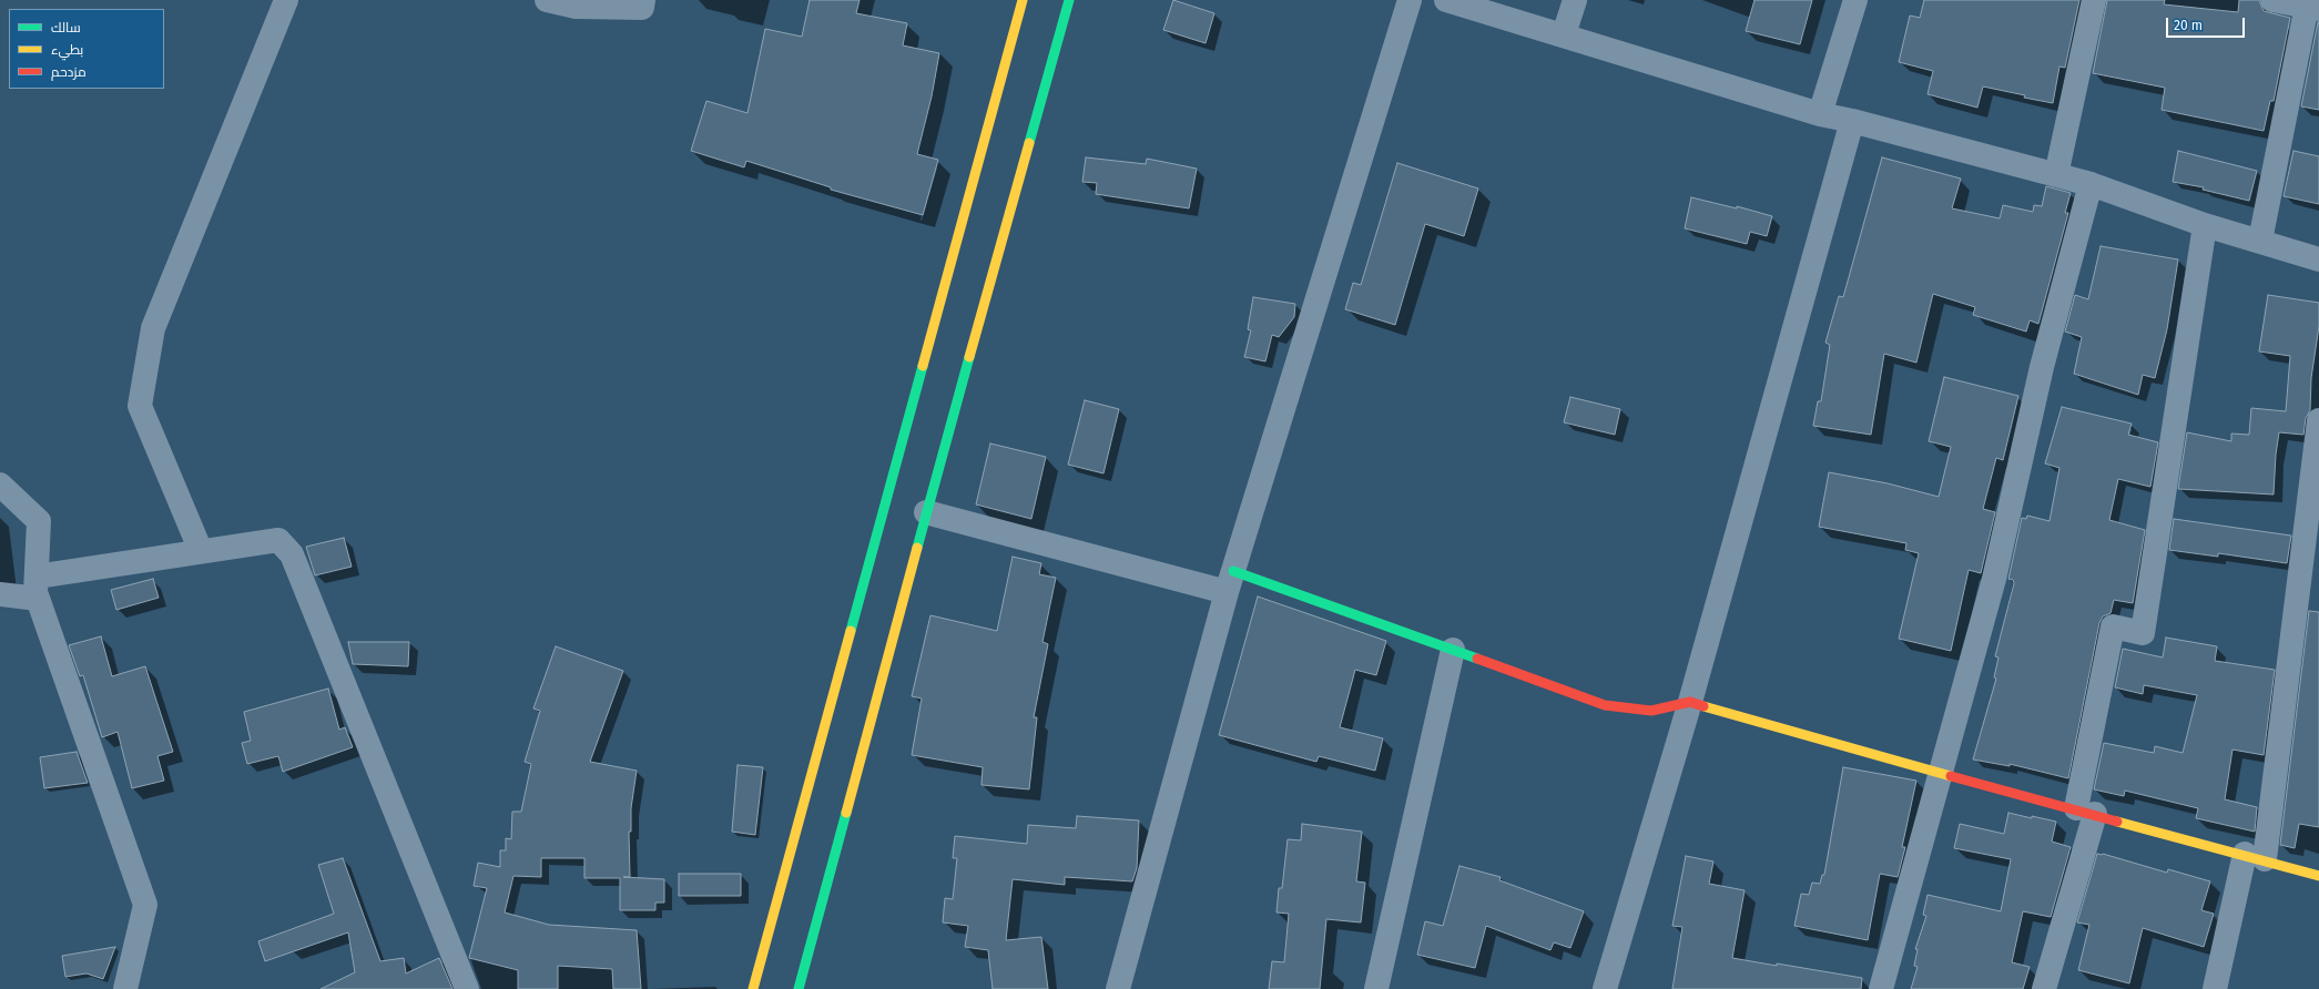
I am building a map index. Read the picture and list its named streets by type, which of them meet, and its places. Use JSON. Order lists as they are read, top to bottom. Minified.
{"legend":["سالك","بطيء","مزدحم"],"scale_bar":"20 m"}
